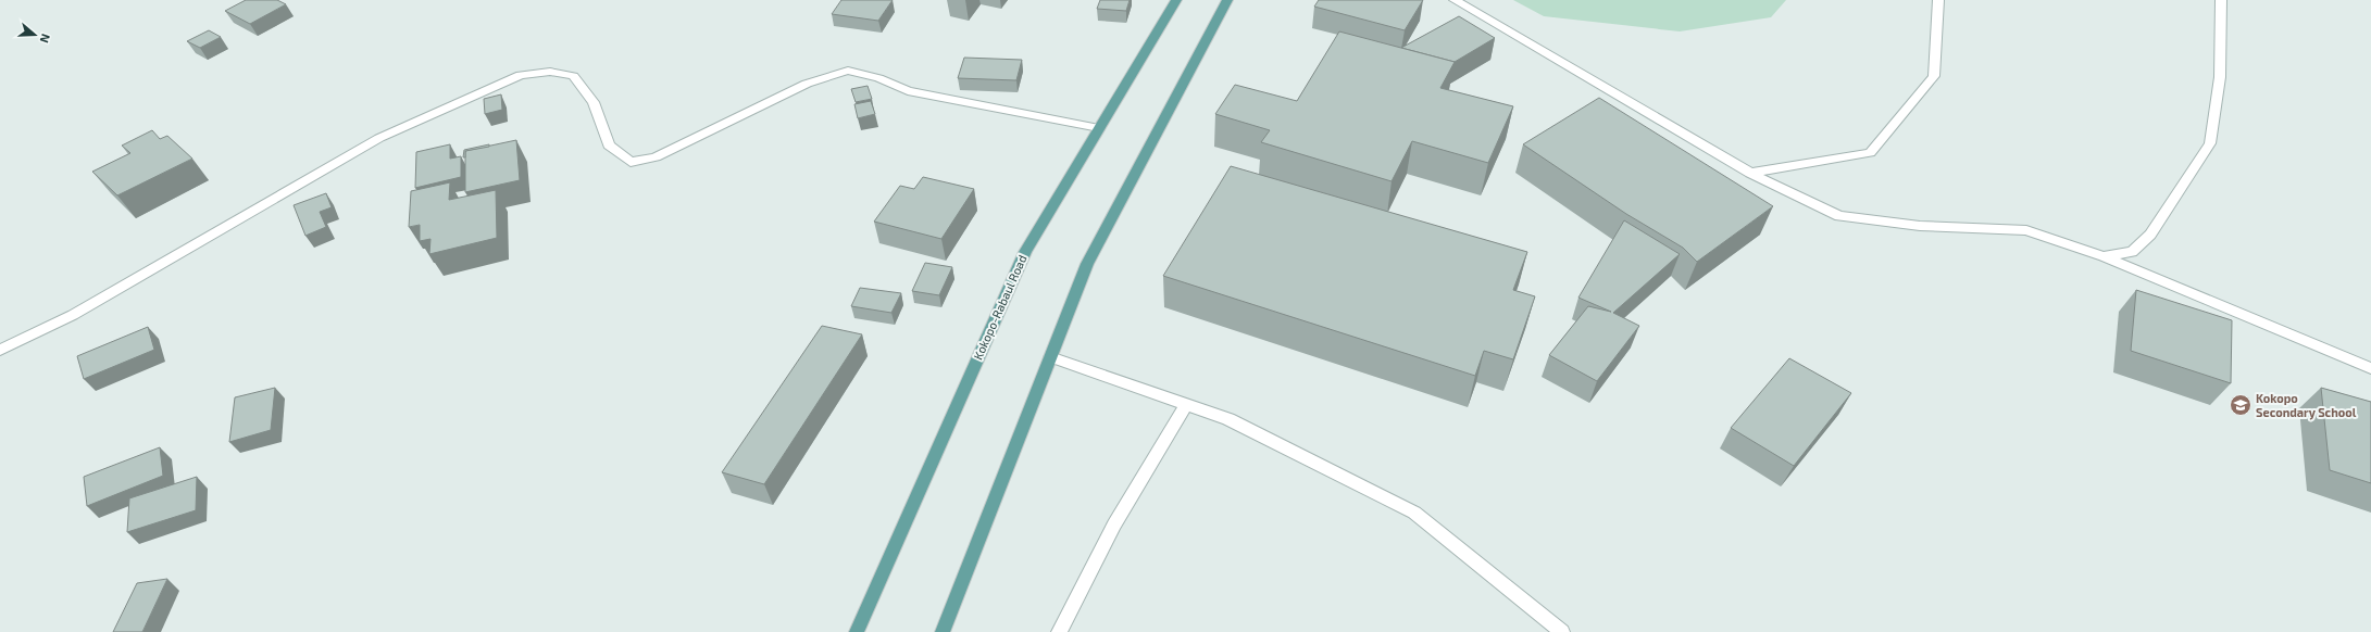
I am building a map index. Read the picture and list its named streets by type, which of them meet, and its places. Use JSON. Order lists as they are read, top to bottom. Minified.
{"streets":{"main road":["Kokopo-Rabaul Road"]},"places":{"school or university":["Kokopo Secondary School"]},"north":"right"}
